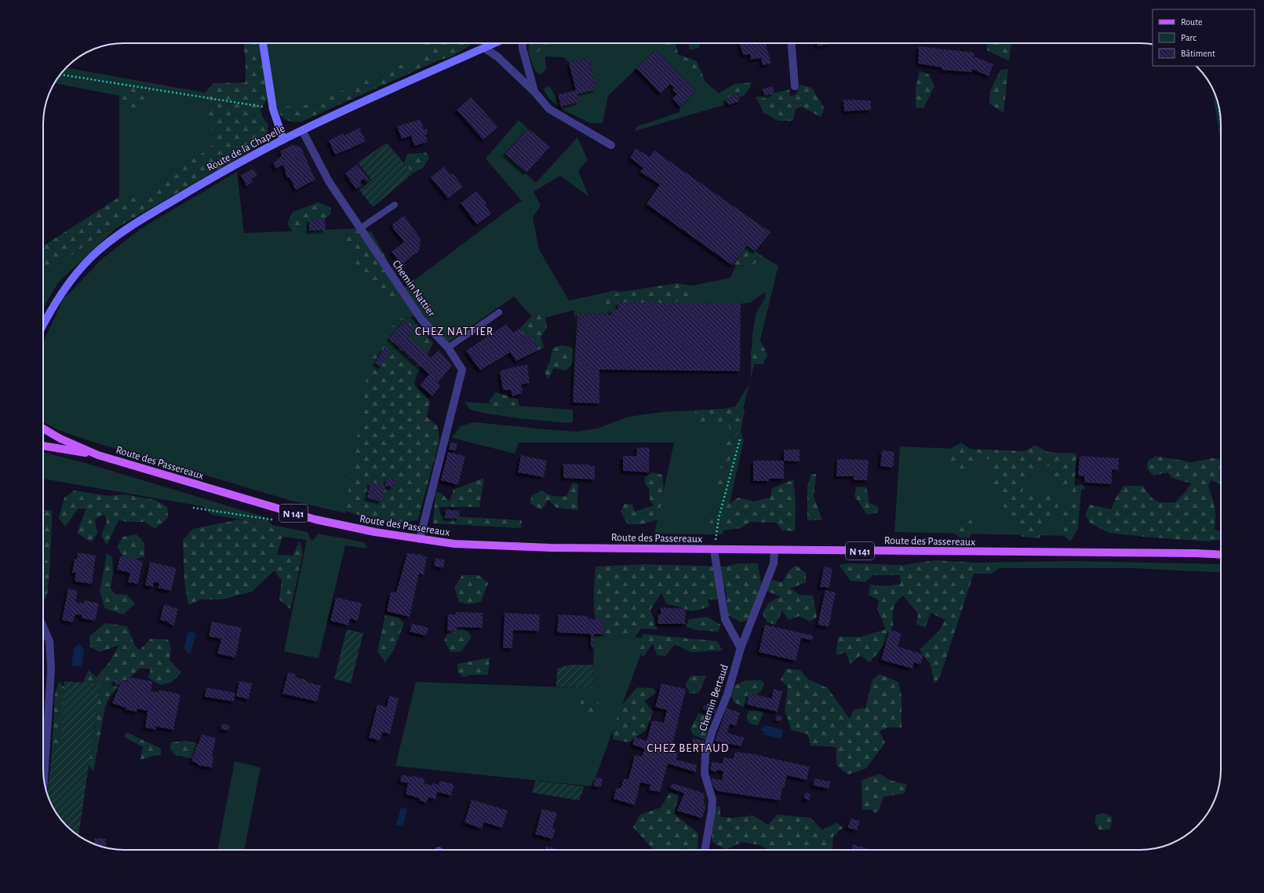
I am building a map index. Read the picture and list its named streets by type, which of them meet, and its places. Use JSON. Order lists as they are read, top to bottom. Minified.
{"streets":{"main road":["Route de la Chapelle","Route des Passereaux","N 141"],"street":["Chemin Nattier","Chemin Bertaud"]},"crossings":[["Route de la Chapelle","Chemin Nattier"],["Chemin Nattier","Route des Passereaux"],["Route des Passereaux","Chemin Bertaud"]],"districts":["CHEZ NATTIER","CHEZ BERTAUD"],"legend":["Route","Parc","Bâtiment"]}
